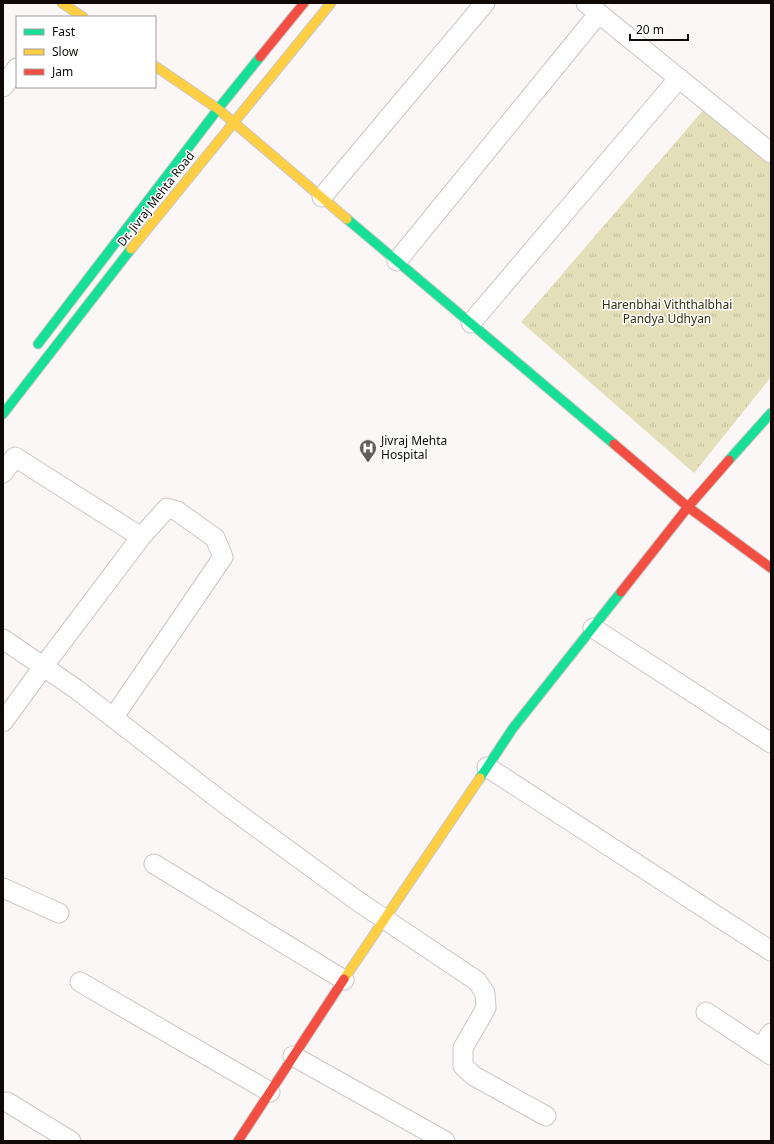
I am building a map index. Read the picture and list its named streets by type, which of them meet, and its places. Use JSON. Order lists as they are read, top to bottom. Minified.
{"streets":{"street":["Dr. Jivraj Mehta Road"]},"parks":["Harenbhai Viththalbhai Pandya Udhyan"],"places":{"hospital":["Jivraj Mehta Hospital"]},"legend":["Fast","Slow","Jam"],"scale_bar":"20 m"}
